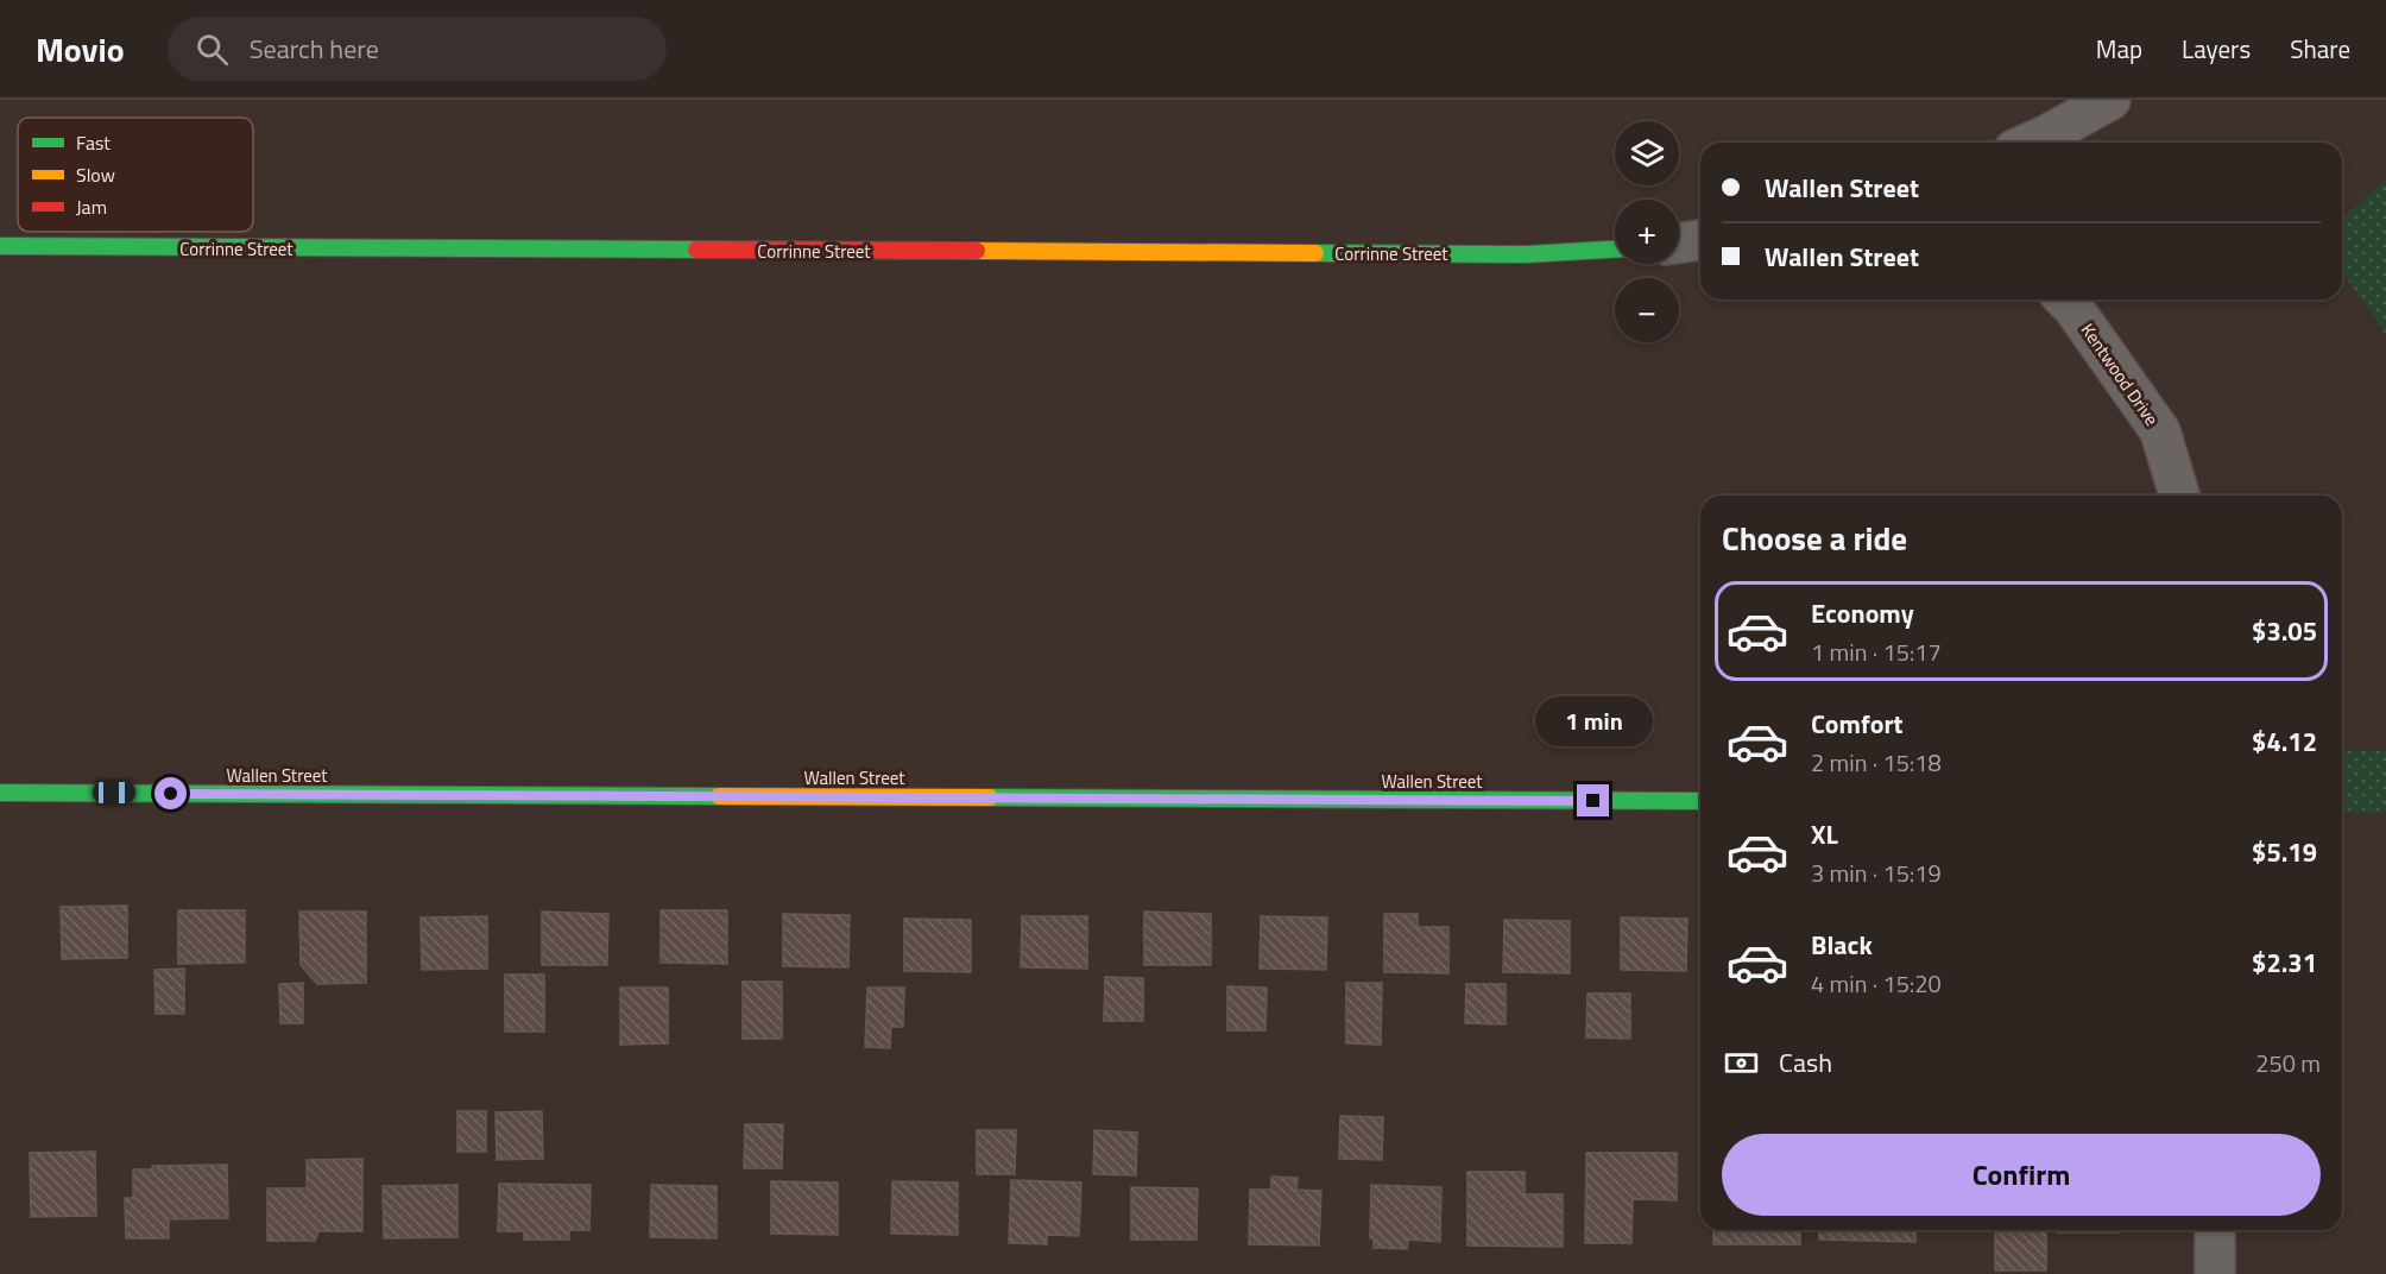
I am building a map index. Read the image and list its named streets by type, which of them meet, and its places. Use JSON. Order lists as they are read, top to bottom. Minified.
{"streets":{"street":["Corrinne Street","Kentwood Drive","Wallen Street"]},"legend":["Fast","Slow","Jam"],"page":{"header":"Movio","search":"Search here","nav":["Map","Layers","Share"],"map_buttons":["+","−"],"banner":["Wallen Street","Wallen Street"],"heading":"Choose a ride","list":[{"name":"Economy","note":"1 min · 15:17","value":"$3.05"},{"name":"Comfort","note":"2 min · 15:18","value":"$4.12"},{"name":"XL","note":"3 min · 15:19","value":"$5.19"},{"name":"Black","note":"4 min · 15:20","value":"$2.31"}],"bubble":"1 min","pay":["Cash","250 m"],"buttons":"Confirm"}}
